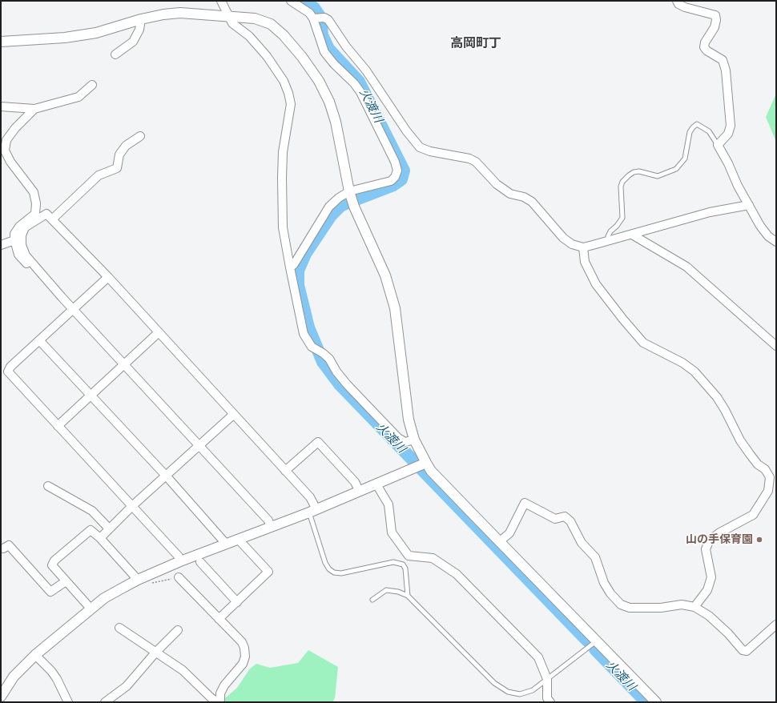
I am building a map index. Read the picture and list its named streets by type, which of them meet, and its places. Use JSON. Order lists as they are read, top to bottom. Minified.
{"districts":["高岡町丁"],"water":["火渡川"],"places":["山の手保育園"]}
